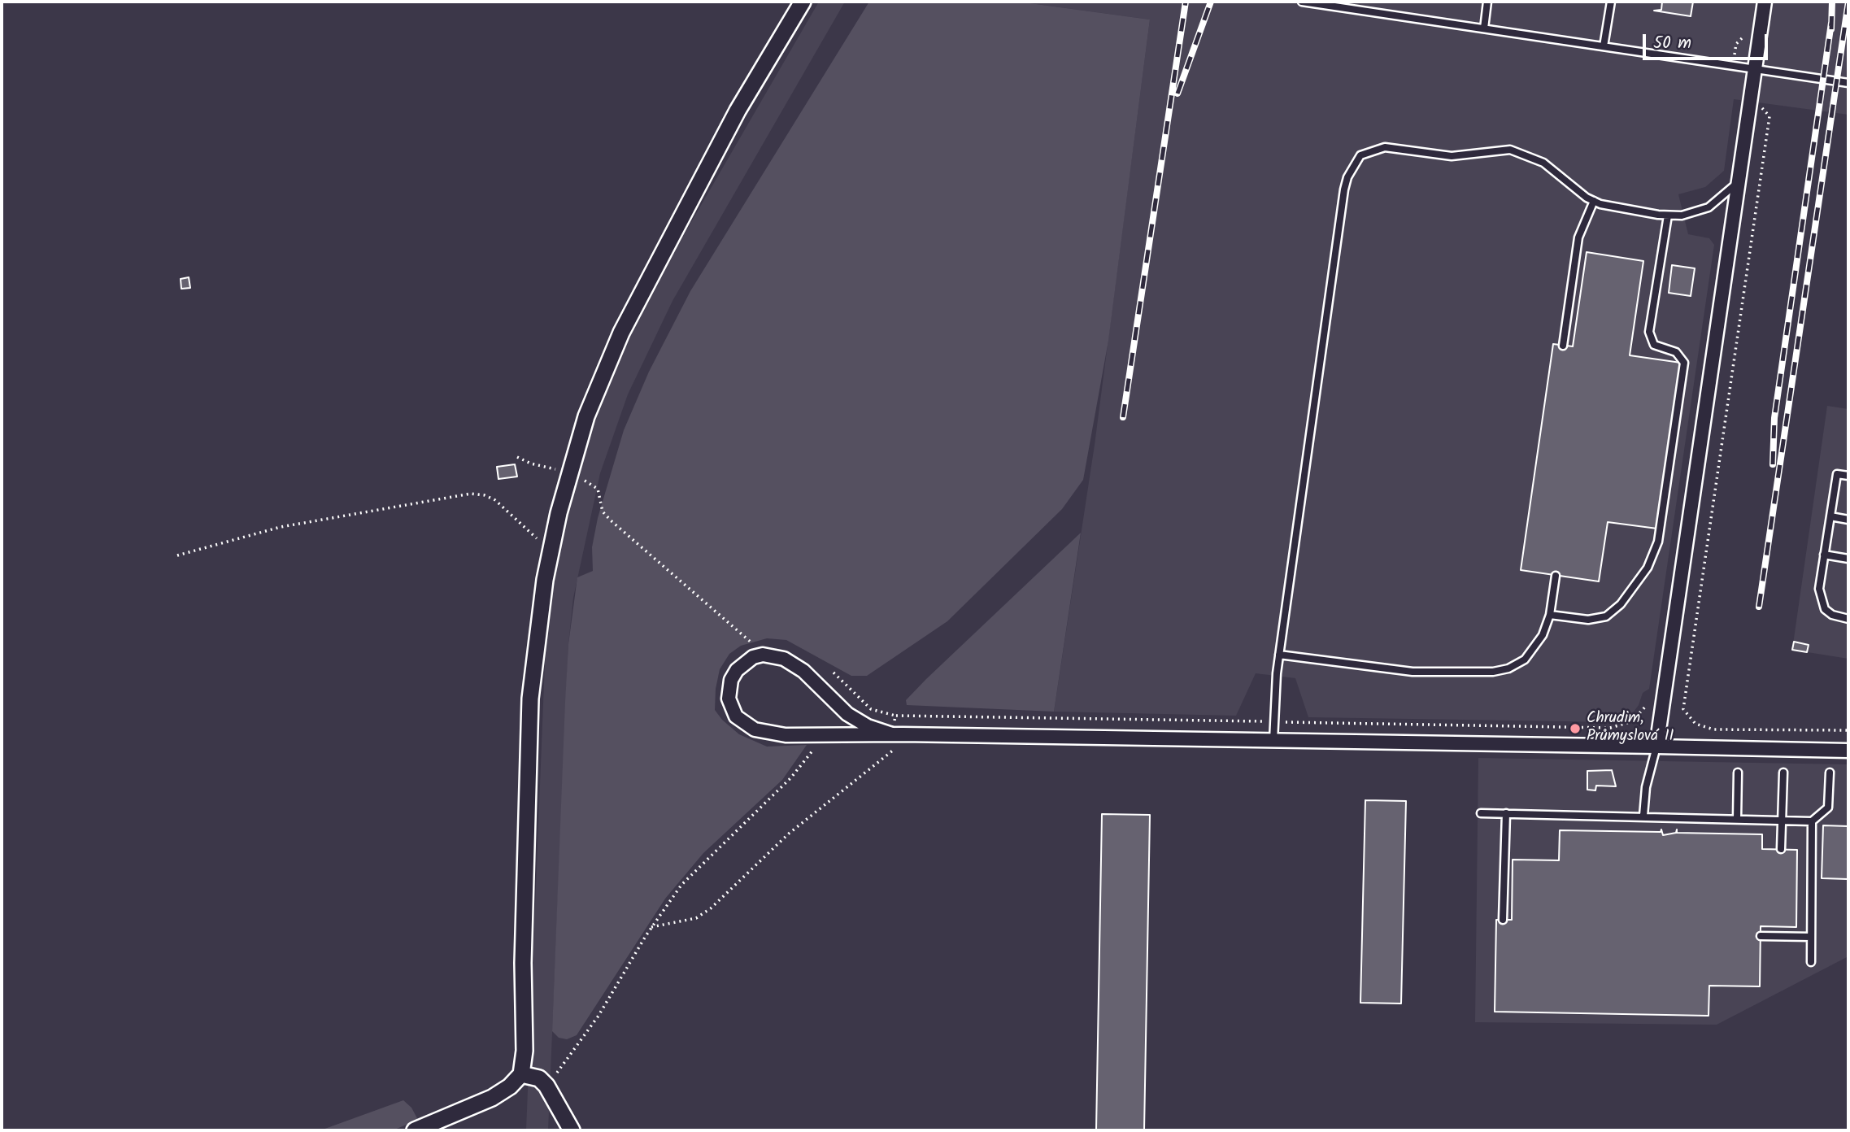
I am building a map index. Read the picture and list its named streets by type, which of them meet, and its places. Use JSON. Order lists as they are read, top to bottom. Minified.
{"places":["Chrudim, Průmyslová II"],"scale_bar":"50 m"}
